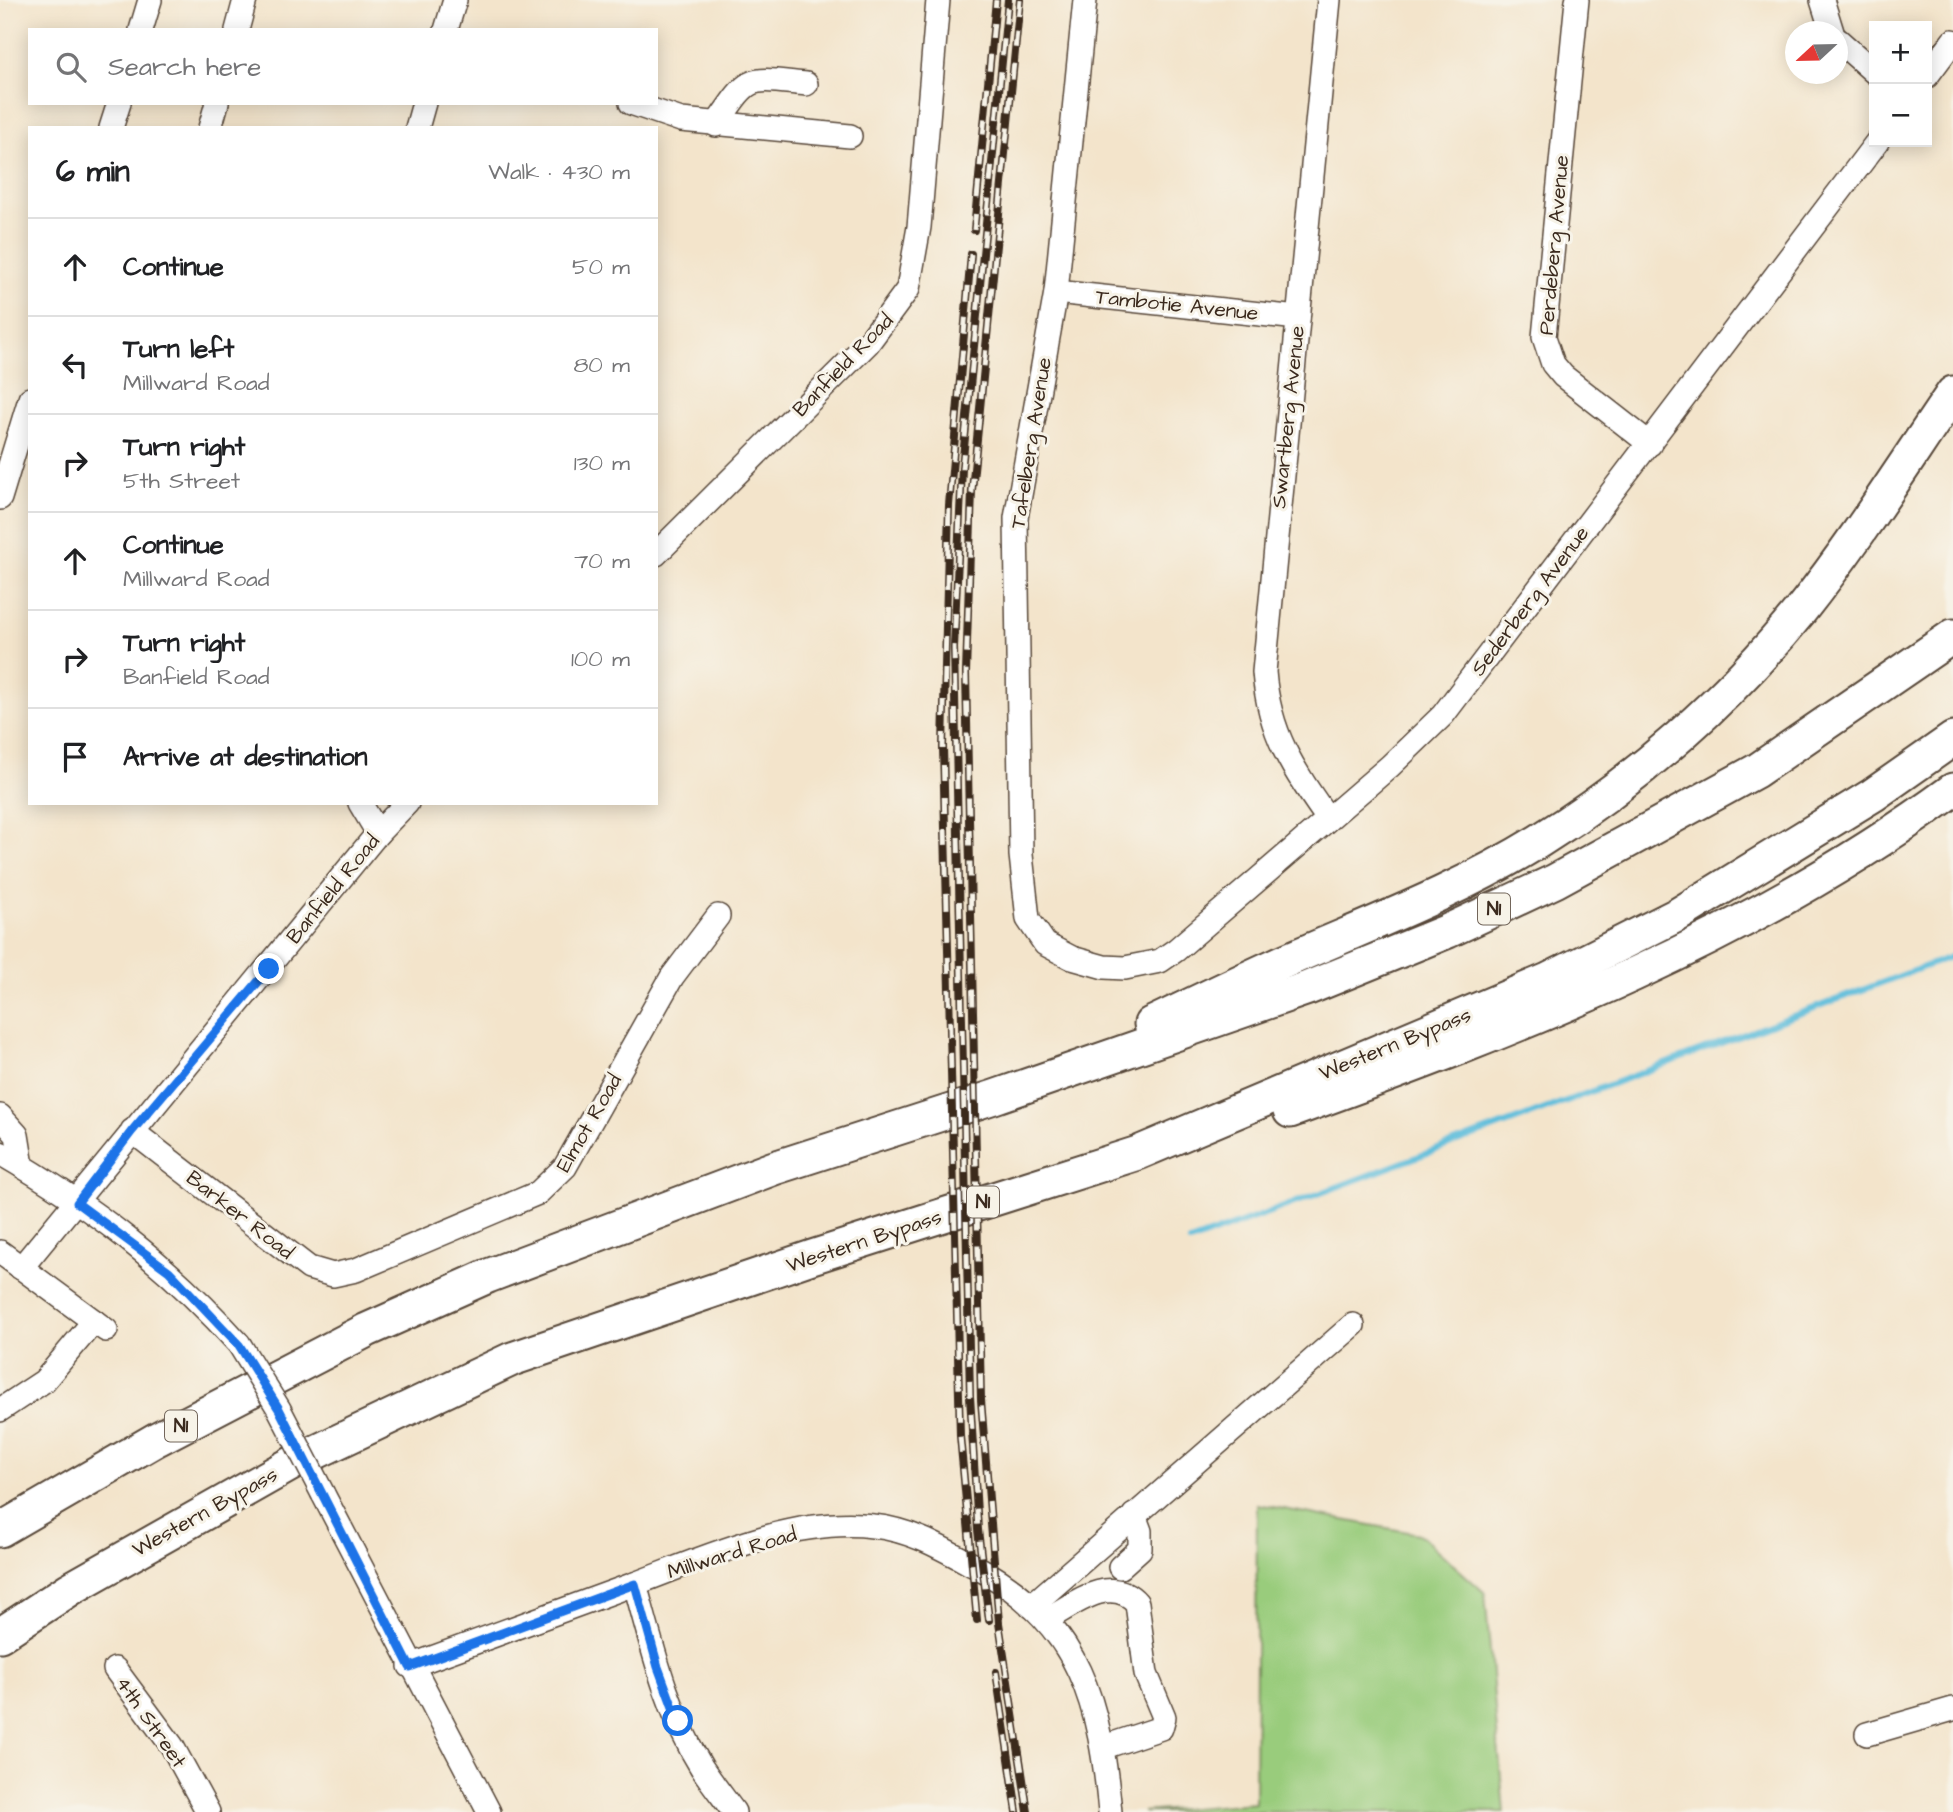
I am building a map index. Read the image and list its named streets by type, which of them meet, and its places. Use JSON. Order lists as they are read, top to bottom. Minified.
{"streets":{"highway":["N1","Western Bypass"],"street":["Perdeberg Avenue","Tambotie Avenue","Banfield Road","Swartberg Avenue","Tafelberg Avenue","Sederberg Avenue","Elmot Road","Barker Road","Millward Road","4th Street"]},"crossings":[["Perdeberg Avenue","Sederberg Avenue"],["Tambotie Avenue","Swartberg Avenue"],["Tambotie Avenue","Tafelberg Avenue"],["Banfield Road","Barker Road"],["Swartberg Avenue","Sederberg Avenue"],["Tafelberg Avenue","Sederberg Avenue"],["Elmot Road","Barker Road"]],"north":"left","page":{"map_buttons":["+","−"],"search":"Search here","heading":["6 min","Walk · 430 m"],"list":[["Continue","50 m"],["Turn left","Millward Road","80 m"],["Turn right","5th Street","130 m"],["Continue","Millward Road","70 m"],["Turn right","Banfield Road","100 m"],"Arrive at destination"]}}
